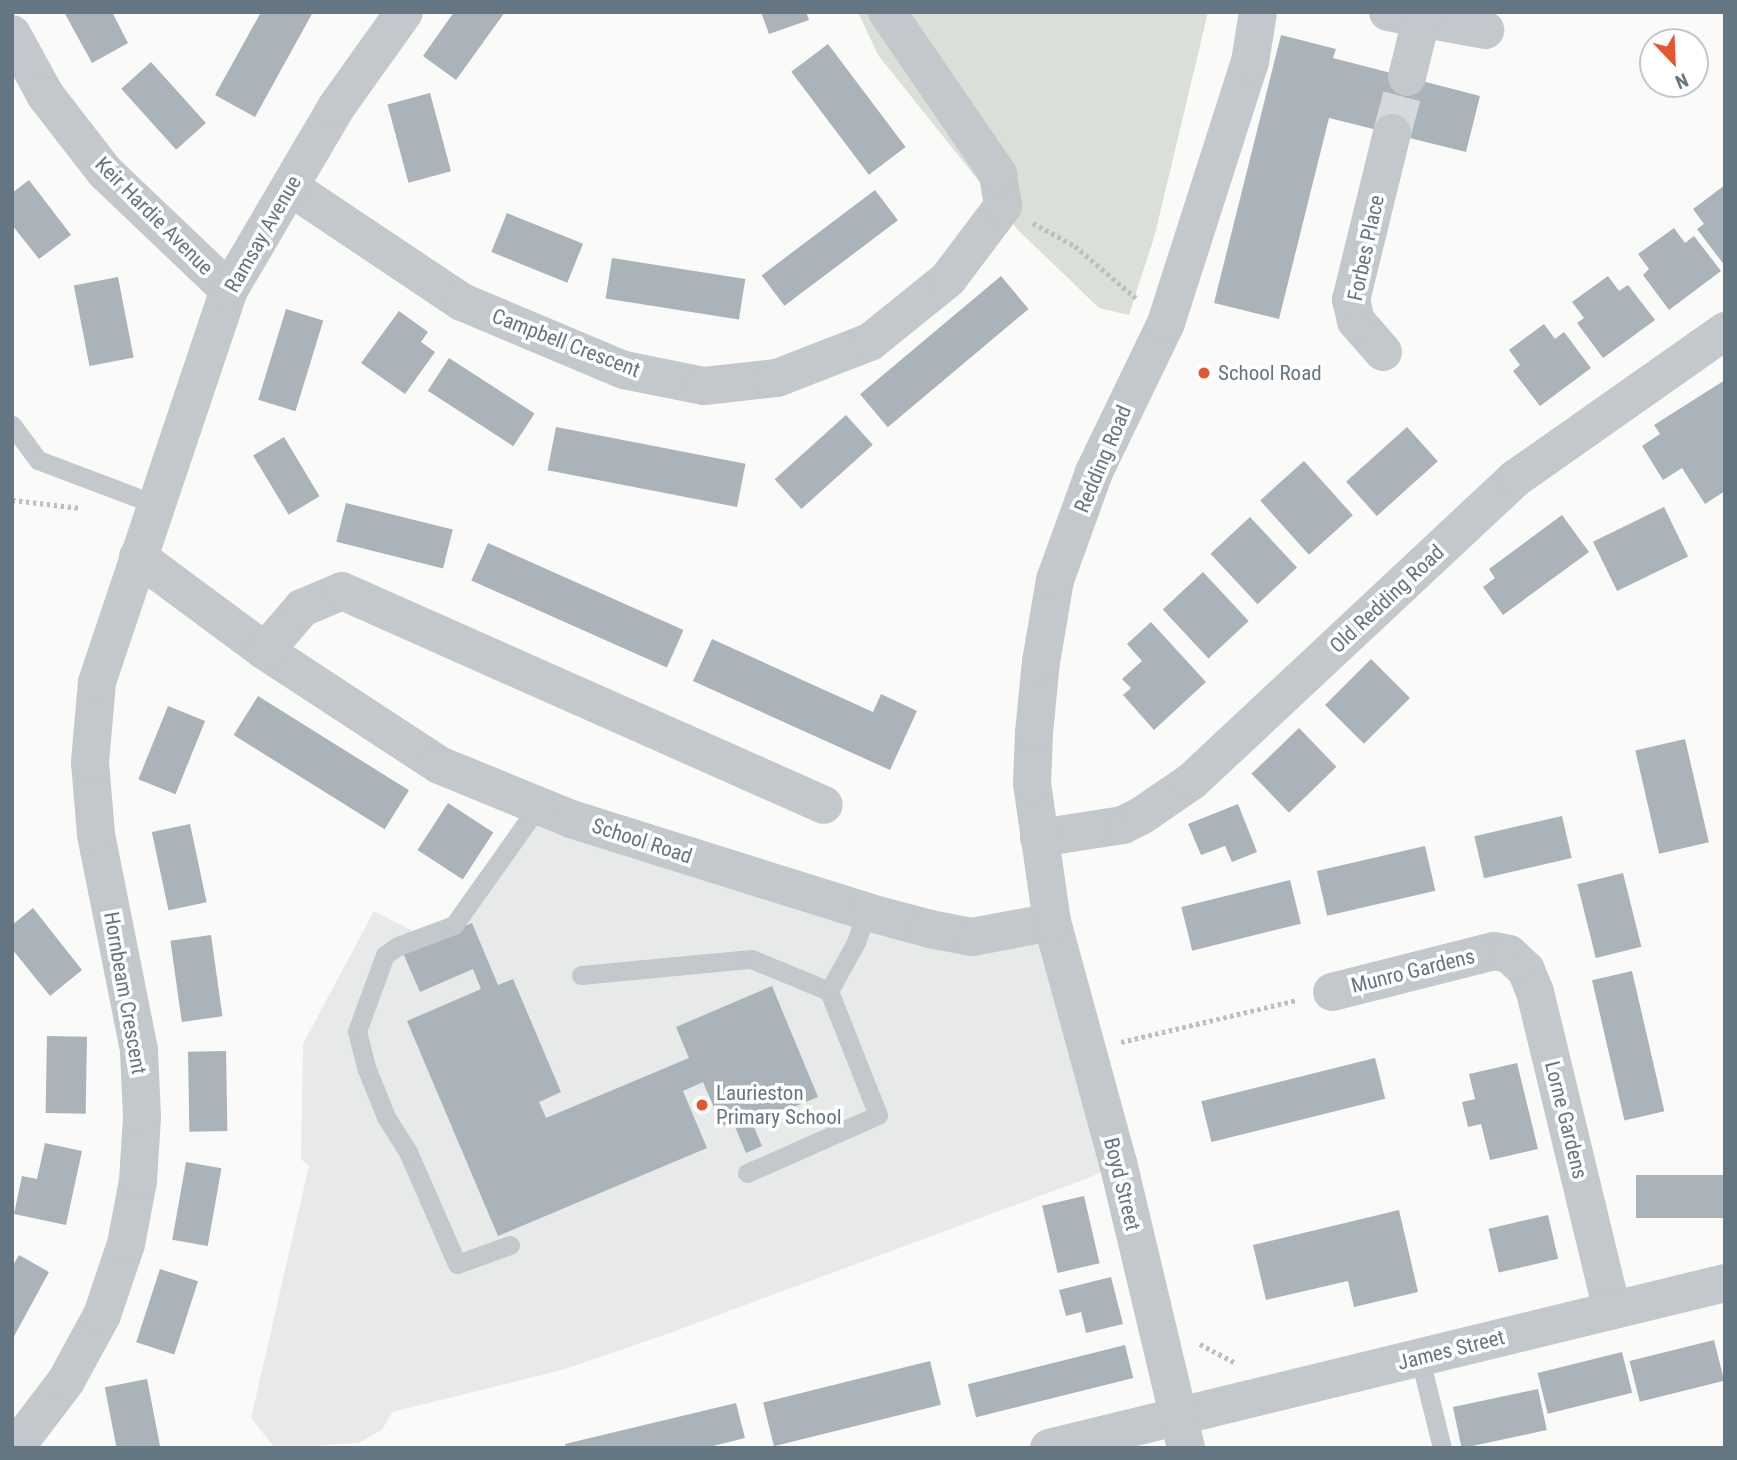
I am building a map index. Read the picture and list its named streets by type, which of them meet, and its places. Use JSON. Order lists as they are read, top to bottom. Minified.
{"streets":{"street":["Keir Hardie Avenue","Ramsay Avenue","Forbes Place","Campbell Crescent","Redding Road","Old Redding Road","School Road","Munro Gardens","Hornbeam Crescent","Lorne Gardens","Boyd Street","James Street"]},"crossings":[["Keir Hardie Avenue","Ramsay Avenue"],["Ramsay Avenue","Campbell Crescent"],["Ramsay Avenue","School Road"],["Ramsay Avenue","Hornbeam Crescent"],["Redding Road","Old Redding Road"],["Redding Road","School Road"],["Redding Road","Boyd Street"],["School Road","Hornbeam Crescent"],["School Road","Boyd Street"],["Munro Gardens","Lorne Gardens"],["Lorne Gardens","James Street"],["Boyd Street","James Street"]],"places":["School Road","Laurieston Primary School"],"north":"bottom right"}
